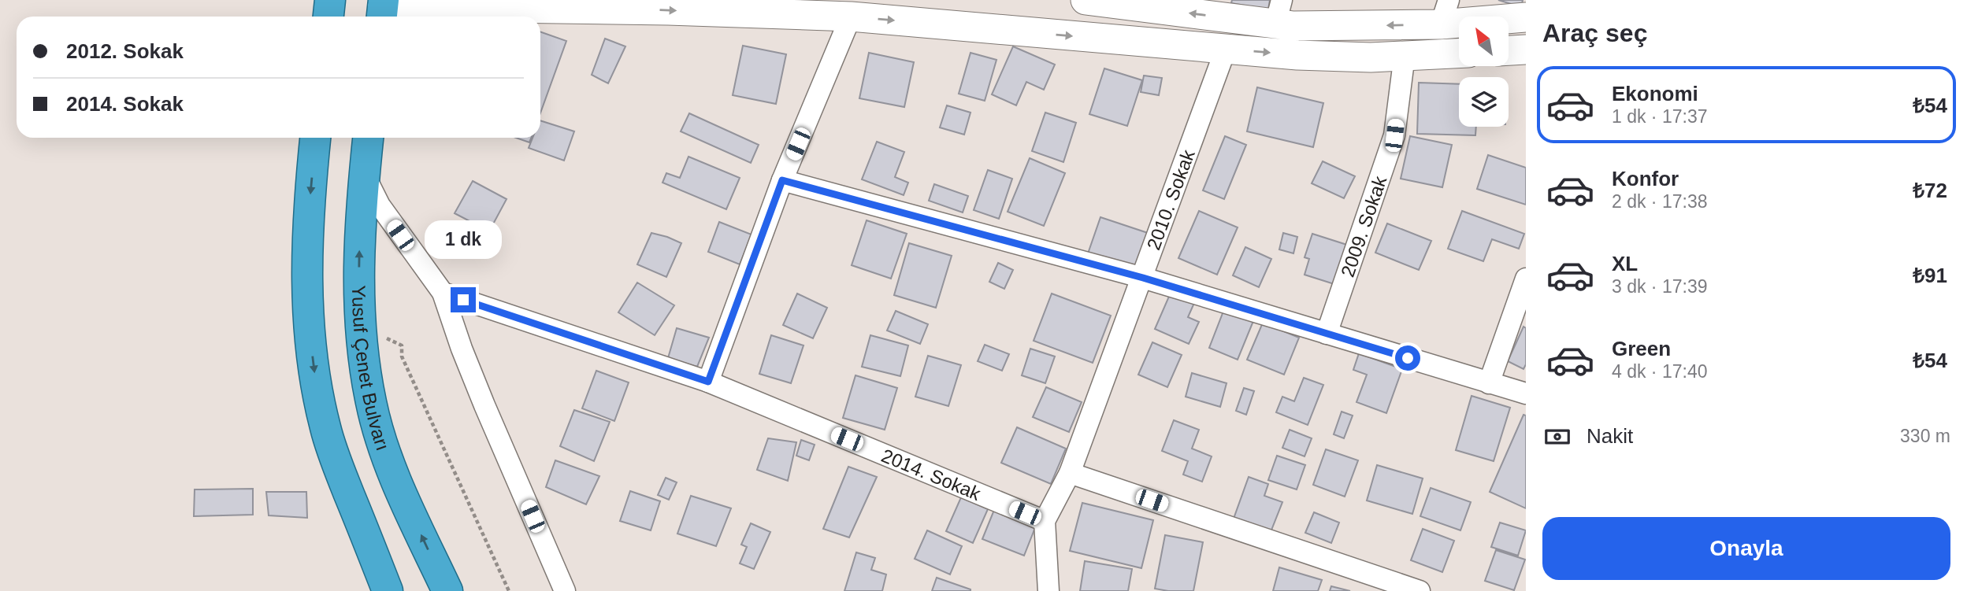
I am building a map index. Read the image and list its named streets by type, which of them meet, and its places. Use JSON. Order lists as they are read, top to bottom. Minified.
{"streets":{"highway":["Yusuf Çenet Bulvarı"],"street":["2010. Sokak","2009. Sokak","2014. Sokak"]},"crossings":[["2010. Sokak","2014. Sokak"]],"north":"top left","page":{"heading":"Araç seç","banner":["2012. Sokak","2014. Sokak"],"list":[{"name":"Ekonomi","note":"1 dk · 17:37","value":"₺54"},{"name":"Konfor","note":"2 dk · 17:38","value":"₺72"},{"name":"XL","note":"3 dk · 17:39","value":"₺91"},{"name":"Green","note":"4 dk · 17:40","value":"₺54"}],"bubble":"1 dk","pay":["Nakit","330 m"],"buttons":"Onayla"}}
